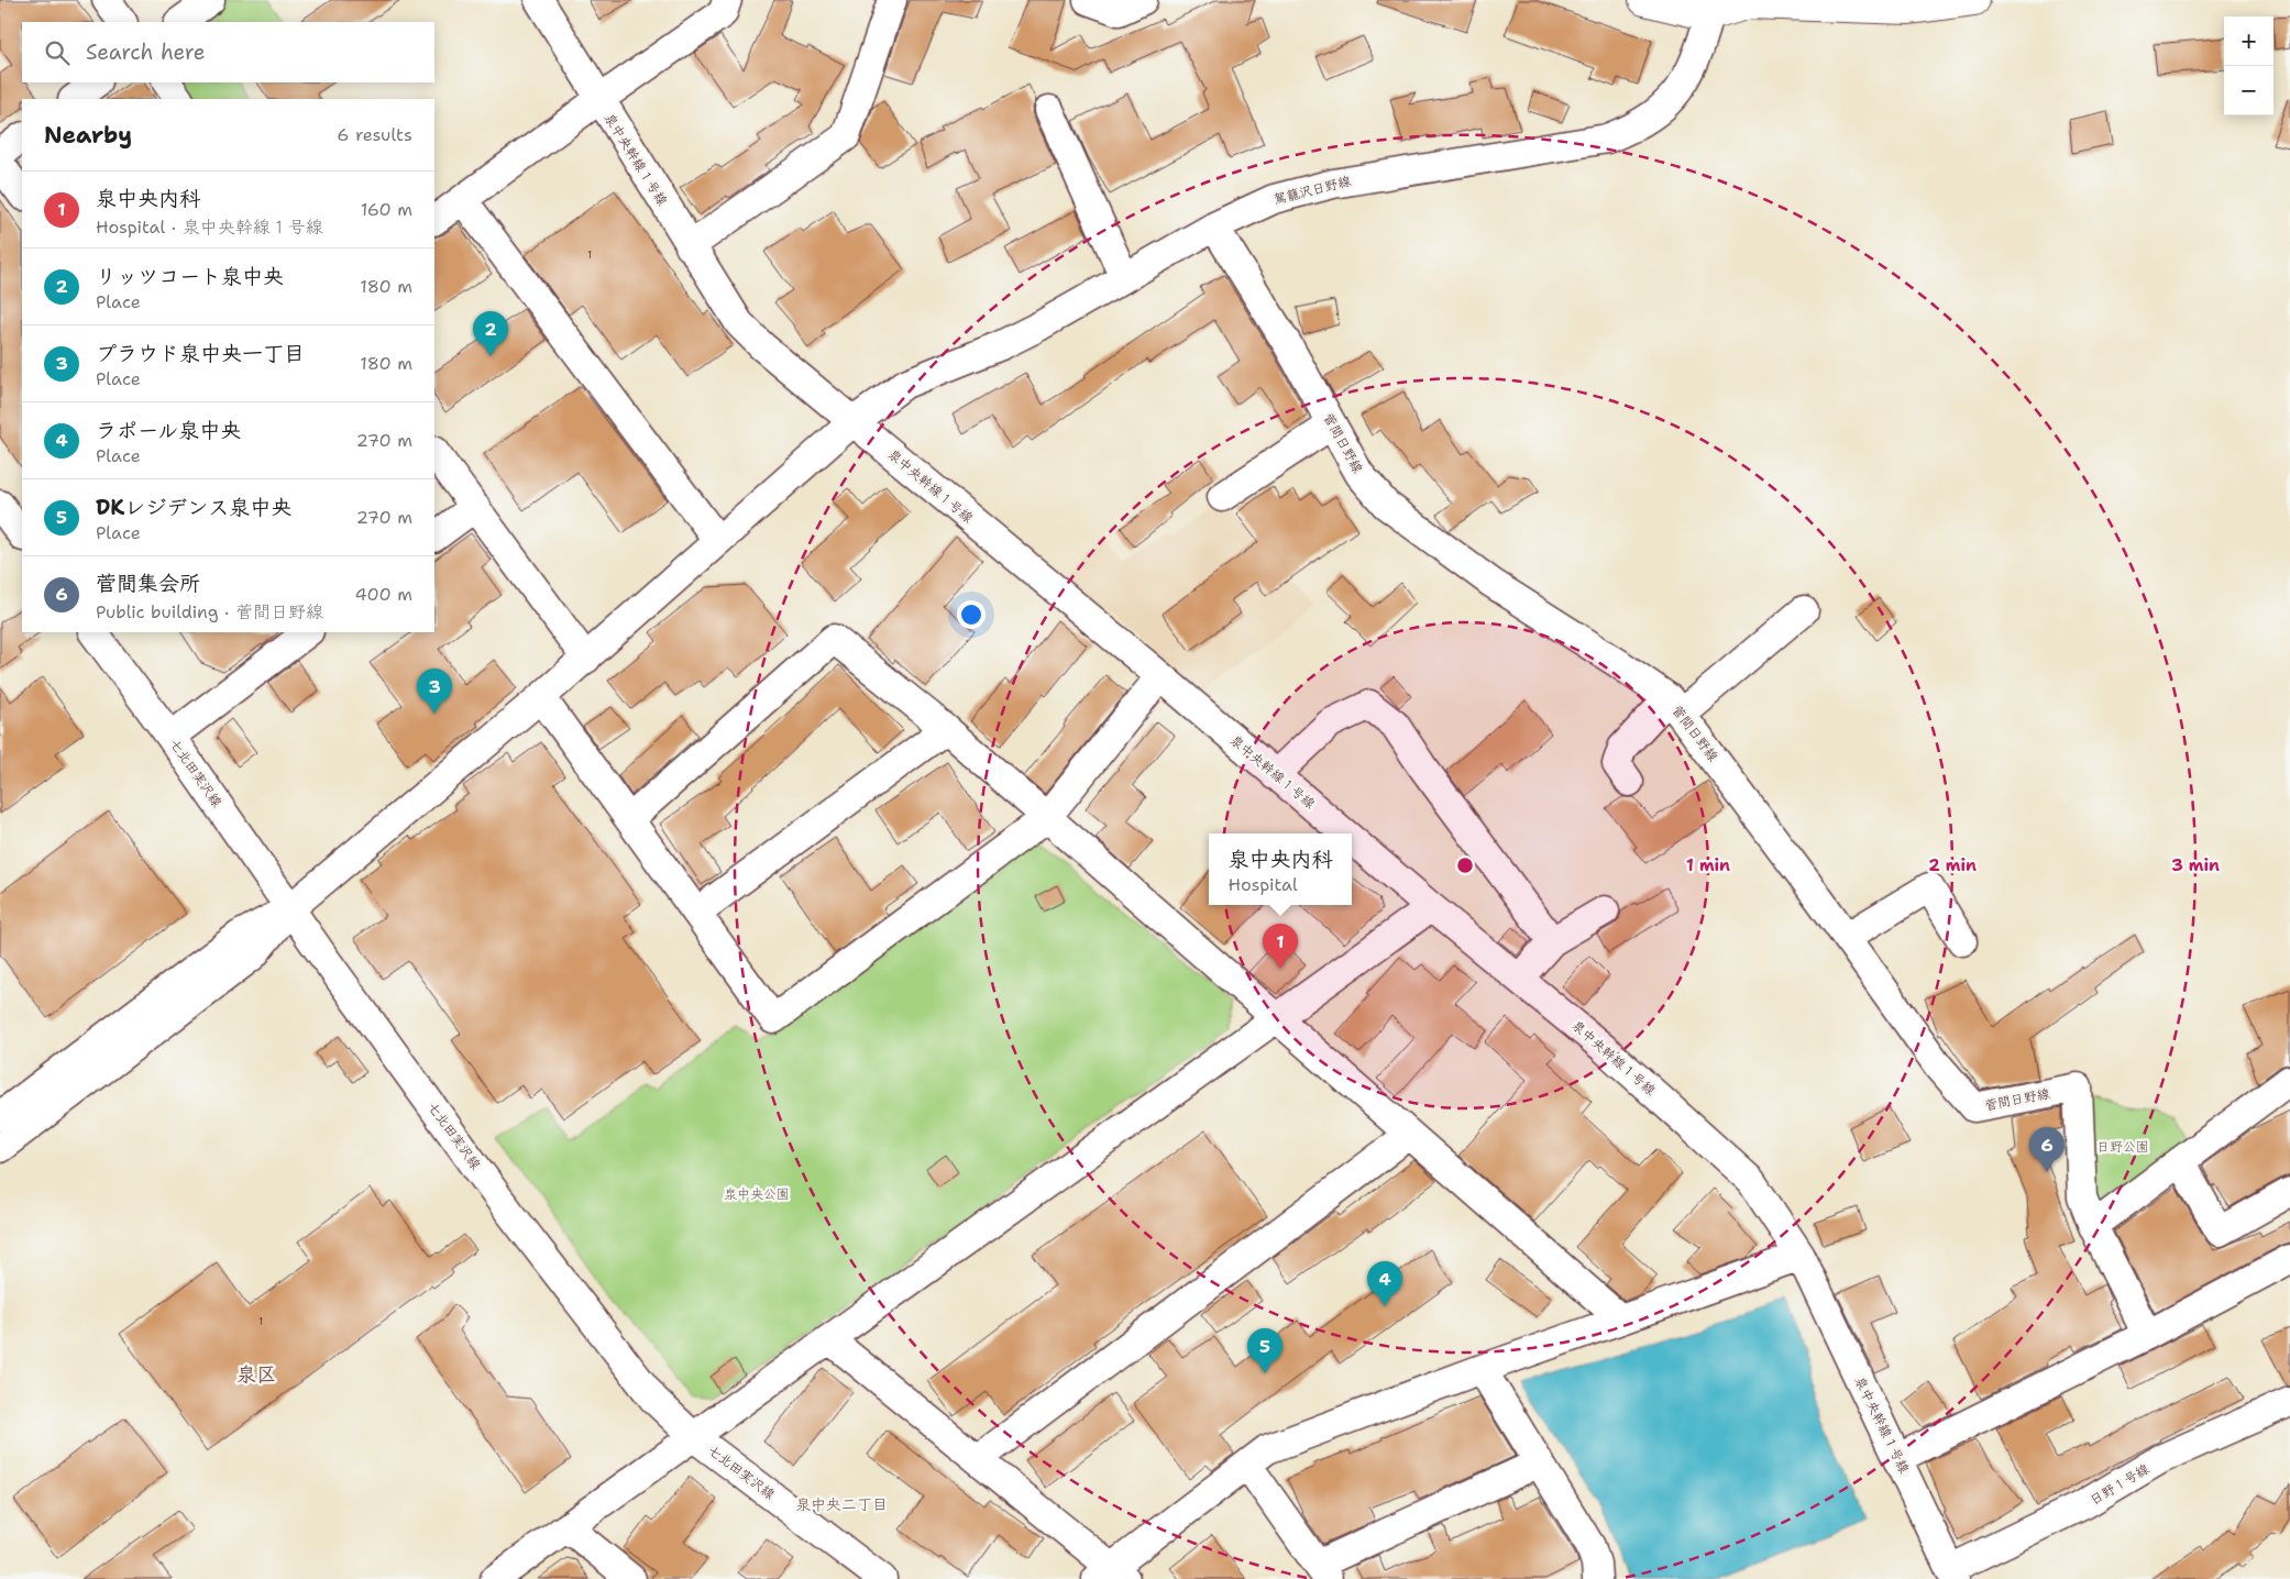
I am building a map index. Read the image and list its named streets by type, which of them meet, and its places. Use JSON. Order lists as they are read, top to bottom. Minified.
{"streets":{"street":["泉中央幹線１号線","駕籠沢日野線","菅間日野線","七北田実沢線","日野１号線"]},"crossings":[["泉中央幹線１号線","駕籠沢日野線"],["泉中央幹線１号線","日野１号線"],["駕籠沢日野線","菅間日野線"],["駕籠沢日野線","七北田実沢線"]],"districts":["泉区","泉中央二丁目"],"parks":["日野公園","泉中央公園"],"house_numbers":["1","1"],"page":{"map_buttons":["+","−"],"search":"Search here","heading":["Nearby","6 results"],"list":[{"mark":"1","name":"泉中央内科","note":"Hospital · 泉中央幹線１号線","value":"160 m"},{"mark":"2","name":"リッツコート泉中央","note":"Place","value":"180 m"},{"mark":"3","name":"プラウド泉中央一丁目","note":"Place","value":"180 m"},{"mark":"4","name":"ラポール泉中央","note":"Place","value":"270 m"},{"mark":"5","name":"DKレジデンス泉中央","note":"Place","value":"270 m"},{"mark":"6","name":"菅間集会所","note":"Public building · 菅間日野線","value":"400 m"}],"pins":["2","3","1","6","4","5"],"popup":["泉中央内科","Hospital"]},"rings":["1 min","2 min","3 min"]}
